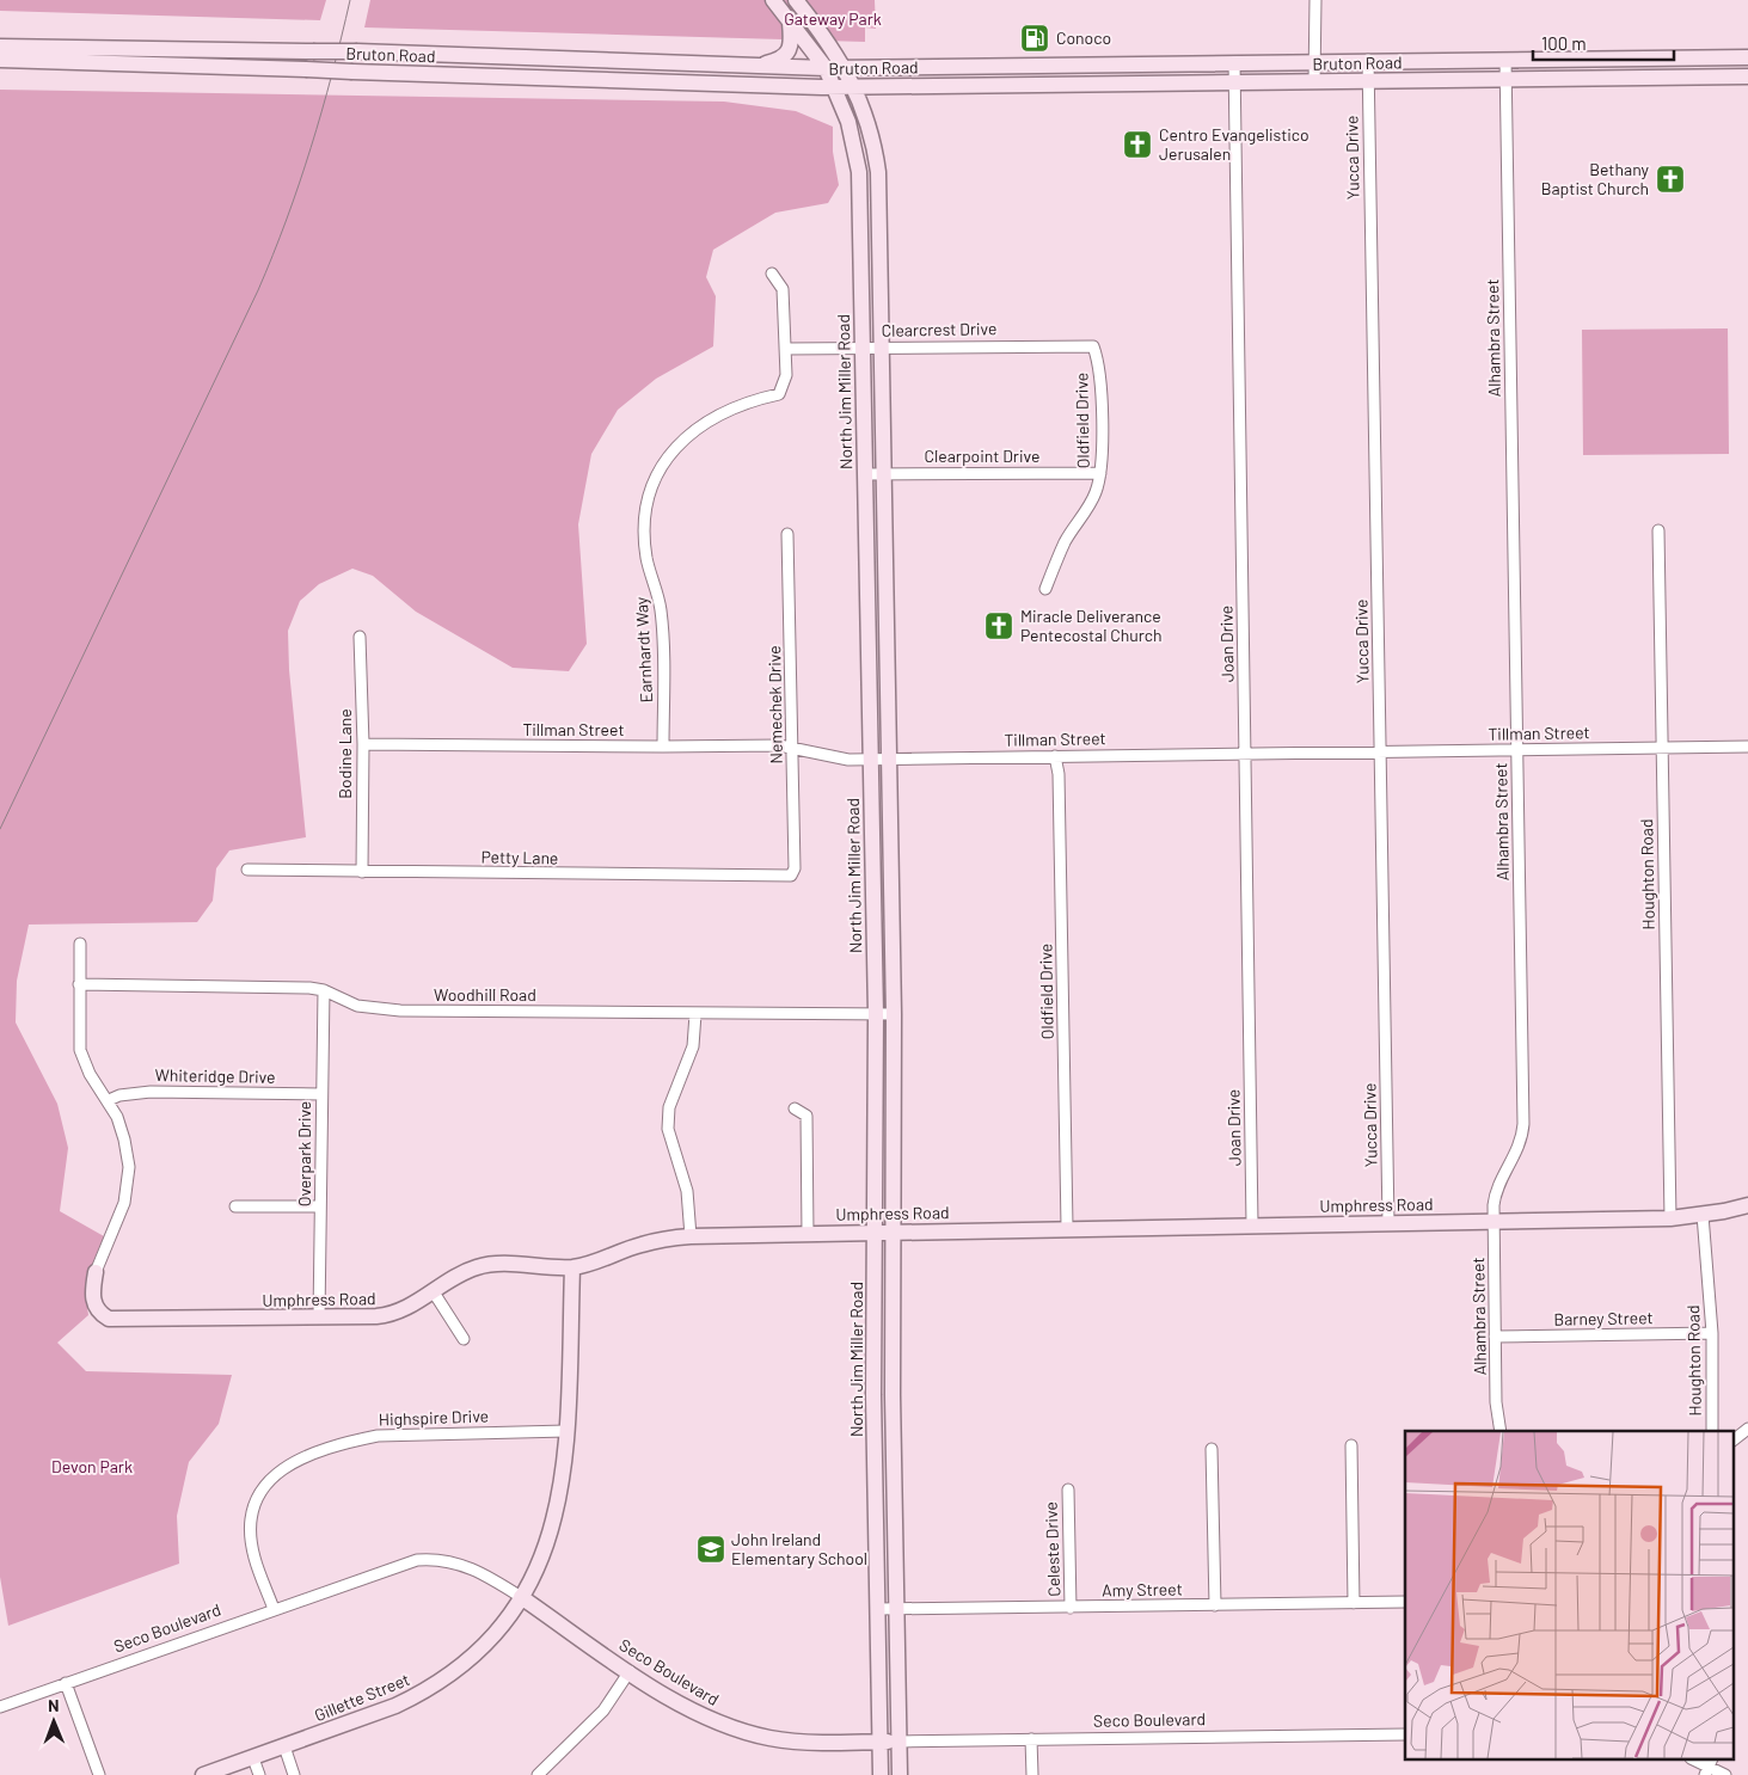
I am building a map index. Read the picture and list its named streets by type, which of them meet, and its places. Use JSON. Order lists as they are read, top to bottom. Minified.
{"streets":{"main road":["Bruton Road","North Jim Miller Road","Umphress Road","Seco Boulevard","Gillette Street"],"street":["Yucca Drive","Clearcrest Drive","Alhambra Street","Oldfield Drive","Clearpoint Drive","Joan Drive","Earnhardt Way","Nemechek Drive","Tillman Street","Bodine Lane","Petty Lane","Houghton Road","Woodhill Road","Whiteridge Drive","Overpark Drive","Barney Street","Highspire Drive","Celeste Drive","Amy Street"]},"crossings":[["Bruton Road","Yucca Drive"],["Bruton Road","Alhambra Street"],["Bruton Road","North Jim Miller Road"],["Bruton Road","Joan Drive"],["Yucca Drive","Tillman Street"],["Yucca Drive","Umphress Road"],["Clearcrest Drive","North Jim Miller Road"],["Clearcrest Drive","Oldfield Drive"],["Clearcrest Drive","Earnhardt Way"],["Alhambra Street","Tillman Street"],["Alhambra Street","Umphress Road"],["Alhambra Street","Barney Street"],["North Jim Miller Road","Clearpoint Drive"],["North Jim Miller Road","Tillman Street"],["North Jim Miller Road","Woodhill Road"],["North Jim Miller Road","Umphress Road"],["North Jim Miller Road","Amy Street"],["North Jim Miller Road","Seco Boulevard"],["Oldfield Drive","Clearpoint Drive"],["Oldfield Drive","Tillman Street"],["Oldfield Drive","Umphress Road"],["Joan Drive","Tillman Street"],["Joan Drive","Umphress Road"],["Earnhardt Way","Tillman Street"],["Nemechek Drive","Tillman Street"],["Nemechek Drive","Petty Lane"],["Tillman Street","Bodine Lane"],["Tillman Street","Houghton Road"],["Bodine Lane","Petty Lane"],["Houghton Road","Umphress Road"],["Houghton Road","Barney Street"],["Woodhill Road","Overpark Drive"],["Whiteridge Drive","Overpark Drive"],["Overpark Drive","Umphress Road"],["Umphress Road","Gillette Street"],["Highspire Drive","Seco Boulevard"],["Highspire Drive","Gillette Street"],["Celeste Drive","Amy Street"],["Seco Boulevard","Gillette Street"]],"parks":["Gateway Park","Devon Park"],"places":{"fuel station":["Conoco"],"church":["Centro Evangelistico Jerusalen","Bethany Baptist Church","Miracle Deliverance Pentecostal Church"],"school or university":["John Ireland Elementary School"]},"scale_bar":"100 m","north":"top"}
